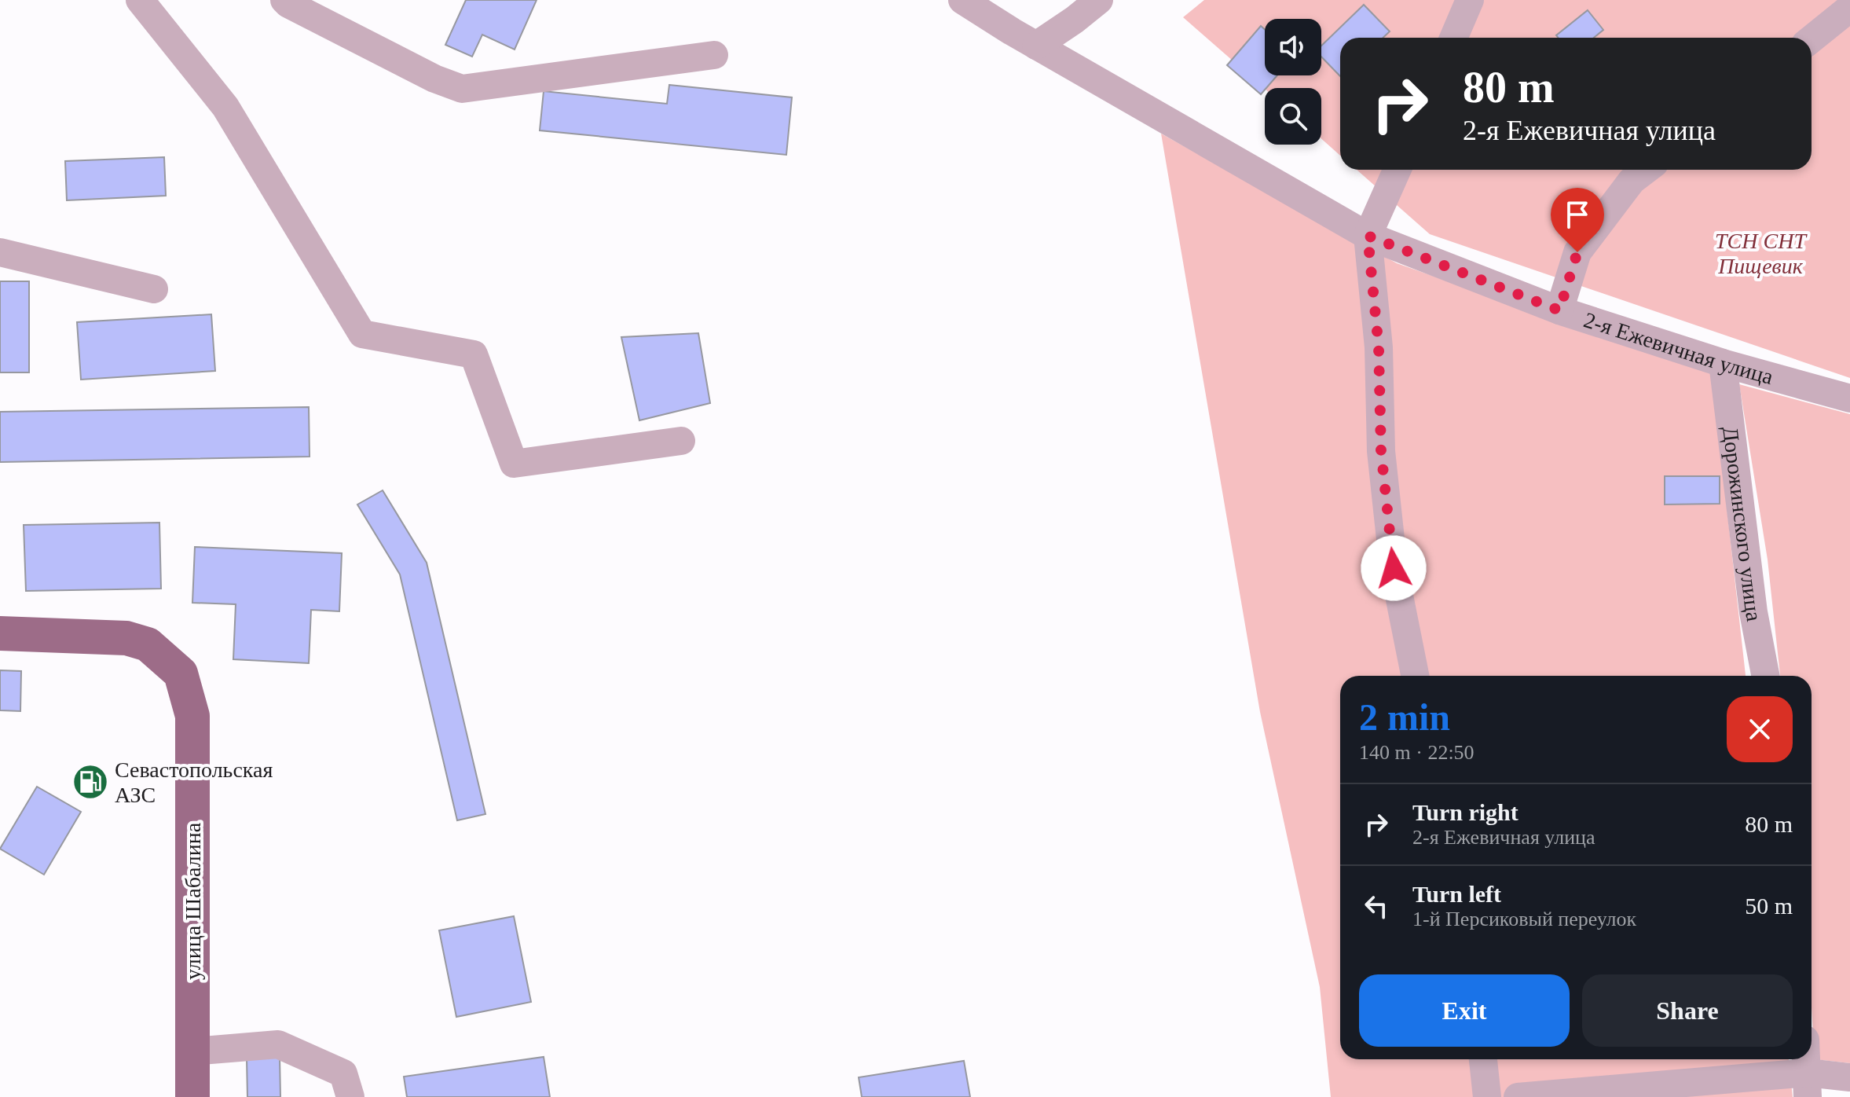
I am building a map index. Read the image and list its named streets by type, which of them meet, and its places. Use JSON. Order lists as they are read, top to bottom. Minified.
{"streets":{"main road":["улица Шабалина"],"lane":["2-я Ежевичная улица","Дорожинского улица"]},"crossings":[["2-я Ежевичная улица","Дорожинского улица"]],"parks":["ТСН СНТ Пищевик"],"places":{"fuel station":["Севастопольская АЗС"]},"page":{"turn":["80 m","2-я Ежевичная улица"],"heading":["2 min","140 m · 22:50"],"list":[{"name":"Turn right","note":"2-я Ежевичная улица","value":"80 m"},{"name":"Turn left","note":"1-й Персиковый переулок","value":"50 m"}],"buttons":["Exit","Share"]}}
